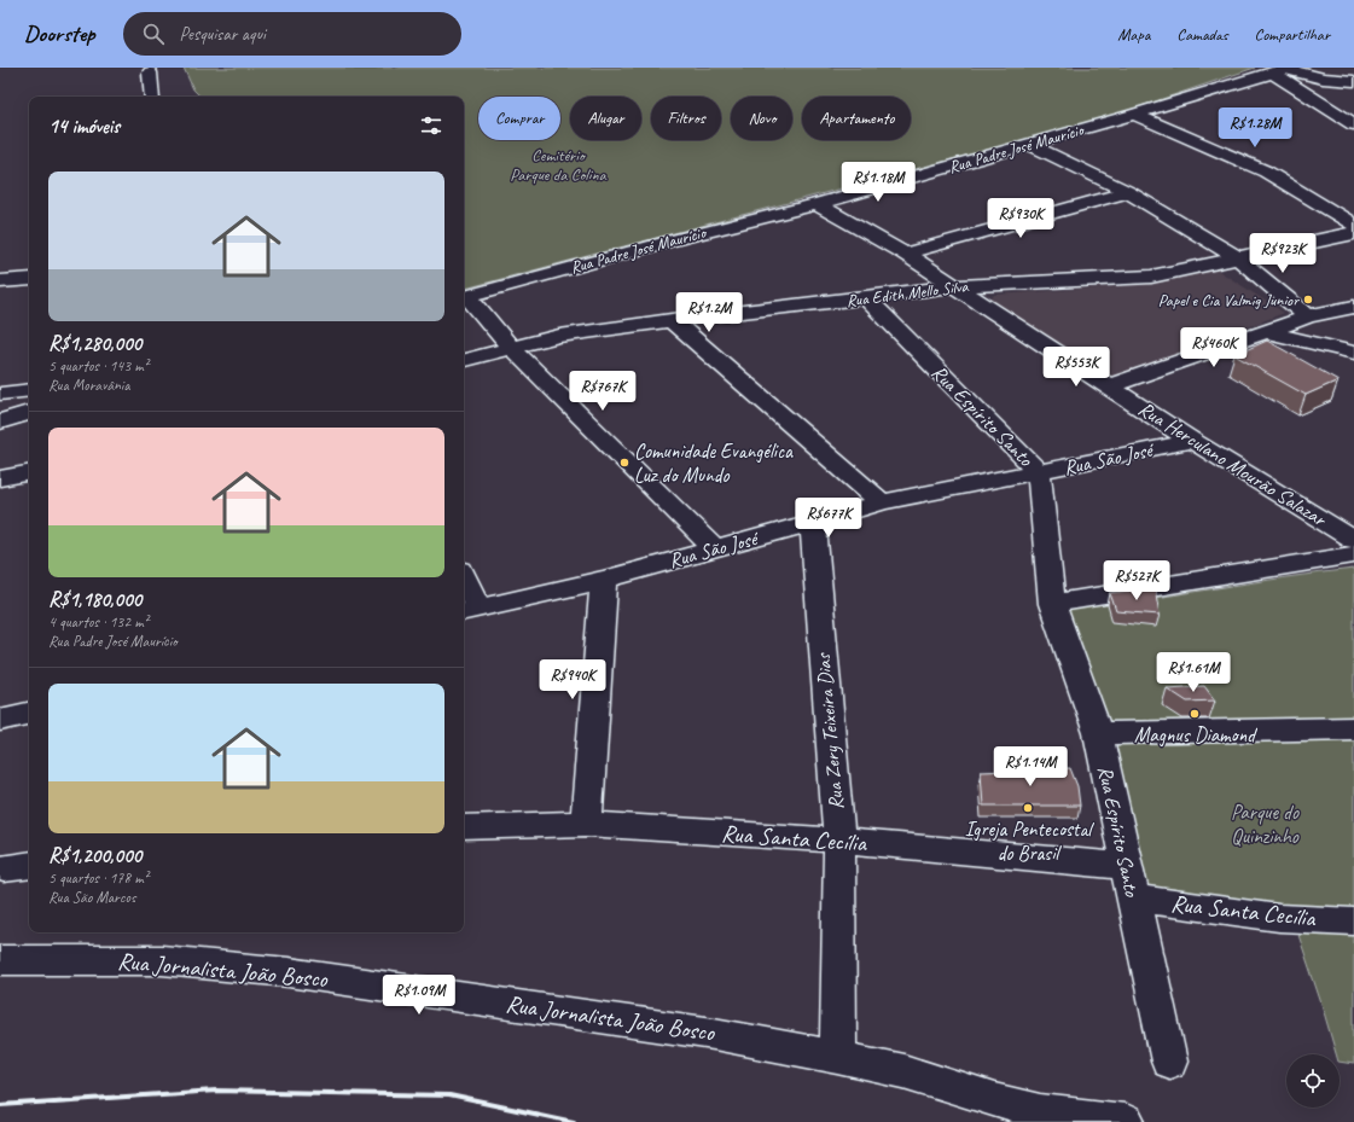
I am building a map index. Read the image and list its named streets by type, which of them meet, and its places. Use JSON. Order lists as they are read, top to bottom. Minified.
{"streets":{"street":["Rua Padre José Maurício","Rua Edith Mello Silva","Rua Espírito Santo","Rua São José","Rua Herculano Mourão Salazar","Rua Zery Teixeira Dias","Rua Santa Cecília","Rua Jornalista João Bosco"]},"crossings":[["Rua Padre José Maurício","Rua Herculano Mourão Salazar"],["Rua Edith Mello Silva","Rua Espírito Santo"],["Rua Edith Mello Silva","Rua Herculano Mourão Salazar"],["Rua Espírito Santo","Rua São José"],["Rua Espírito Santo","Rua Santa Cecília"],["Rua São José","Rua Herculano Mourão Salazar"],["Rua São José","Rua Zery Teixeira Dias"],["Rua Zery Teixeira Dias","Rua Santa Cecília"],["Rua Zery Teixeira Dias","Rua Jornalista João Bosco"]],"parks":["Cemitério Parque da Colina","Parque do Quinzinho"],"places":["Papel e Cia Valmig Junior","Comunidade Evangélica Luz do Mundo","Magnus Diamond","Igreja Pentecostal do Brasil"],"page":{"header":"Doorstep","search":"Pesquisar aqui","nav":["Mapa","Camadas","Compartilhar"],"chip":["Comprar","Alugar","Filtros","Novo","Apartamento"],"heading":"14 imóveis","price":["R$1.28M","R$1.18M","R$930K","R$923K","R$1.2M","R$460K","R$553K","R$767K","R$677K","R$527K","R$1.61M","R$940K","R$1.14M","R$1.09M"],"list":[{"name":"R$1,280,000","note":"5 quartos · 143 m² · Rua Moravânia"},{"name":"R$1,180,000","note":"4 quartos · 132 m² · Rua Padre José Maurício"},{"name":"R$1,200,000","note":"5 quartos · 178 m² · Rua São Marcos"}]}}
